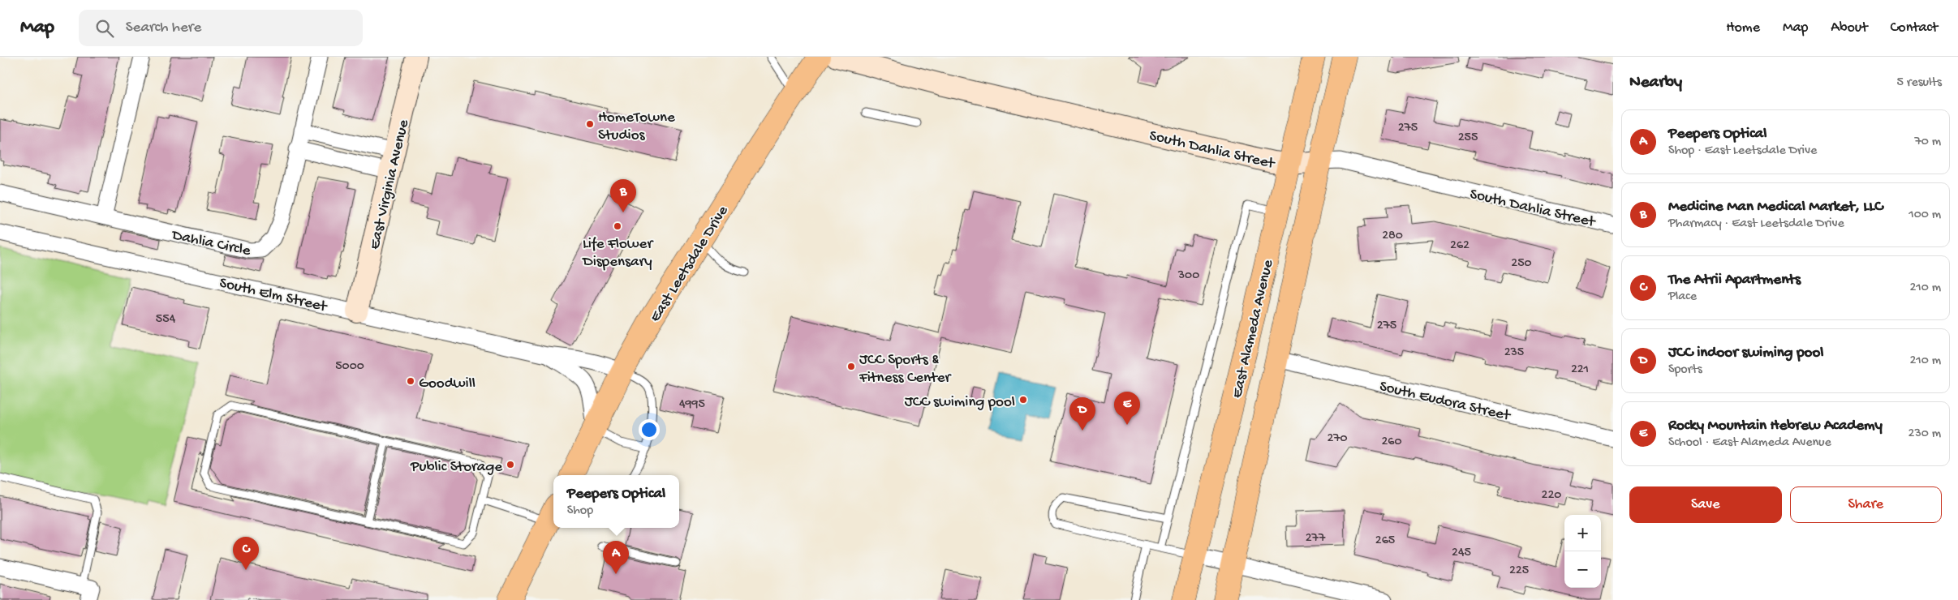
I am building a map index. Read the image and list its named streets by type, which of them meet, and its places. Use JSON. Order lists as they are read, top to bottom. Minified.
{"streets":{"main road":["East Leetsdale Drive","East Alameda Avenue"],"street":["South Dahlia Street","East Virginia Avenue","Dahlia Circle","South Elm Street","South Eudora Street"]},"crossings":[["South Dahlia Street","East Alameda Avenue"],["East Virginia Avenue","South Elm Street"],["East Leetsdale Drive","South Elm Street"],["East Alameda Avenue","South Eudora Street"]],"places":["HomeTowne Studios","Life Flower Dispensary","JCC Sports & Fitness Center","Goodwill","JCC swiming pool","Public Storage"],"house_numbers":["275","255","280","262","250","300","554","275","235","5000","221","4995","270","260","220","277","265","245","225"],"page":{"header":"Map","search":"Search here","nav":["Home","Map","About","Contact"],"heading":["Nearby","5 results"],"list":[{"mark":"A","name":"Peepers Optical","note":"Shop · East Leetsdale Drive","value":"70 m"},{"mark":"B","name":"Medicine Man Medical Market, LLC","note":"Pharmacy · East Leetsdale Drive","value":"100 m"},{"mark":"C","name":"The Atrii Apartments","note":"Place","value":"210 m"},{"mark":"D","name":"JCC indoor swiming pool","note":"Sports","value":"210 m"},{"mark":"E","name":"Rocky Mountain Hebrew Academy","note":"School · East Alameda Avenue","value":"230 m"}],"pins":["B","E","D","C","A"],"buttons":["Save","Share"],"popup":["Peepers Optical","Shop"],"map_buttons":["+","−"]}}
